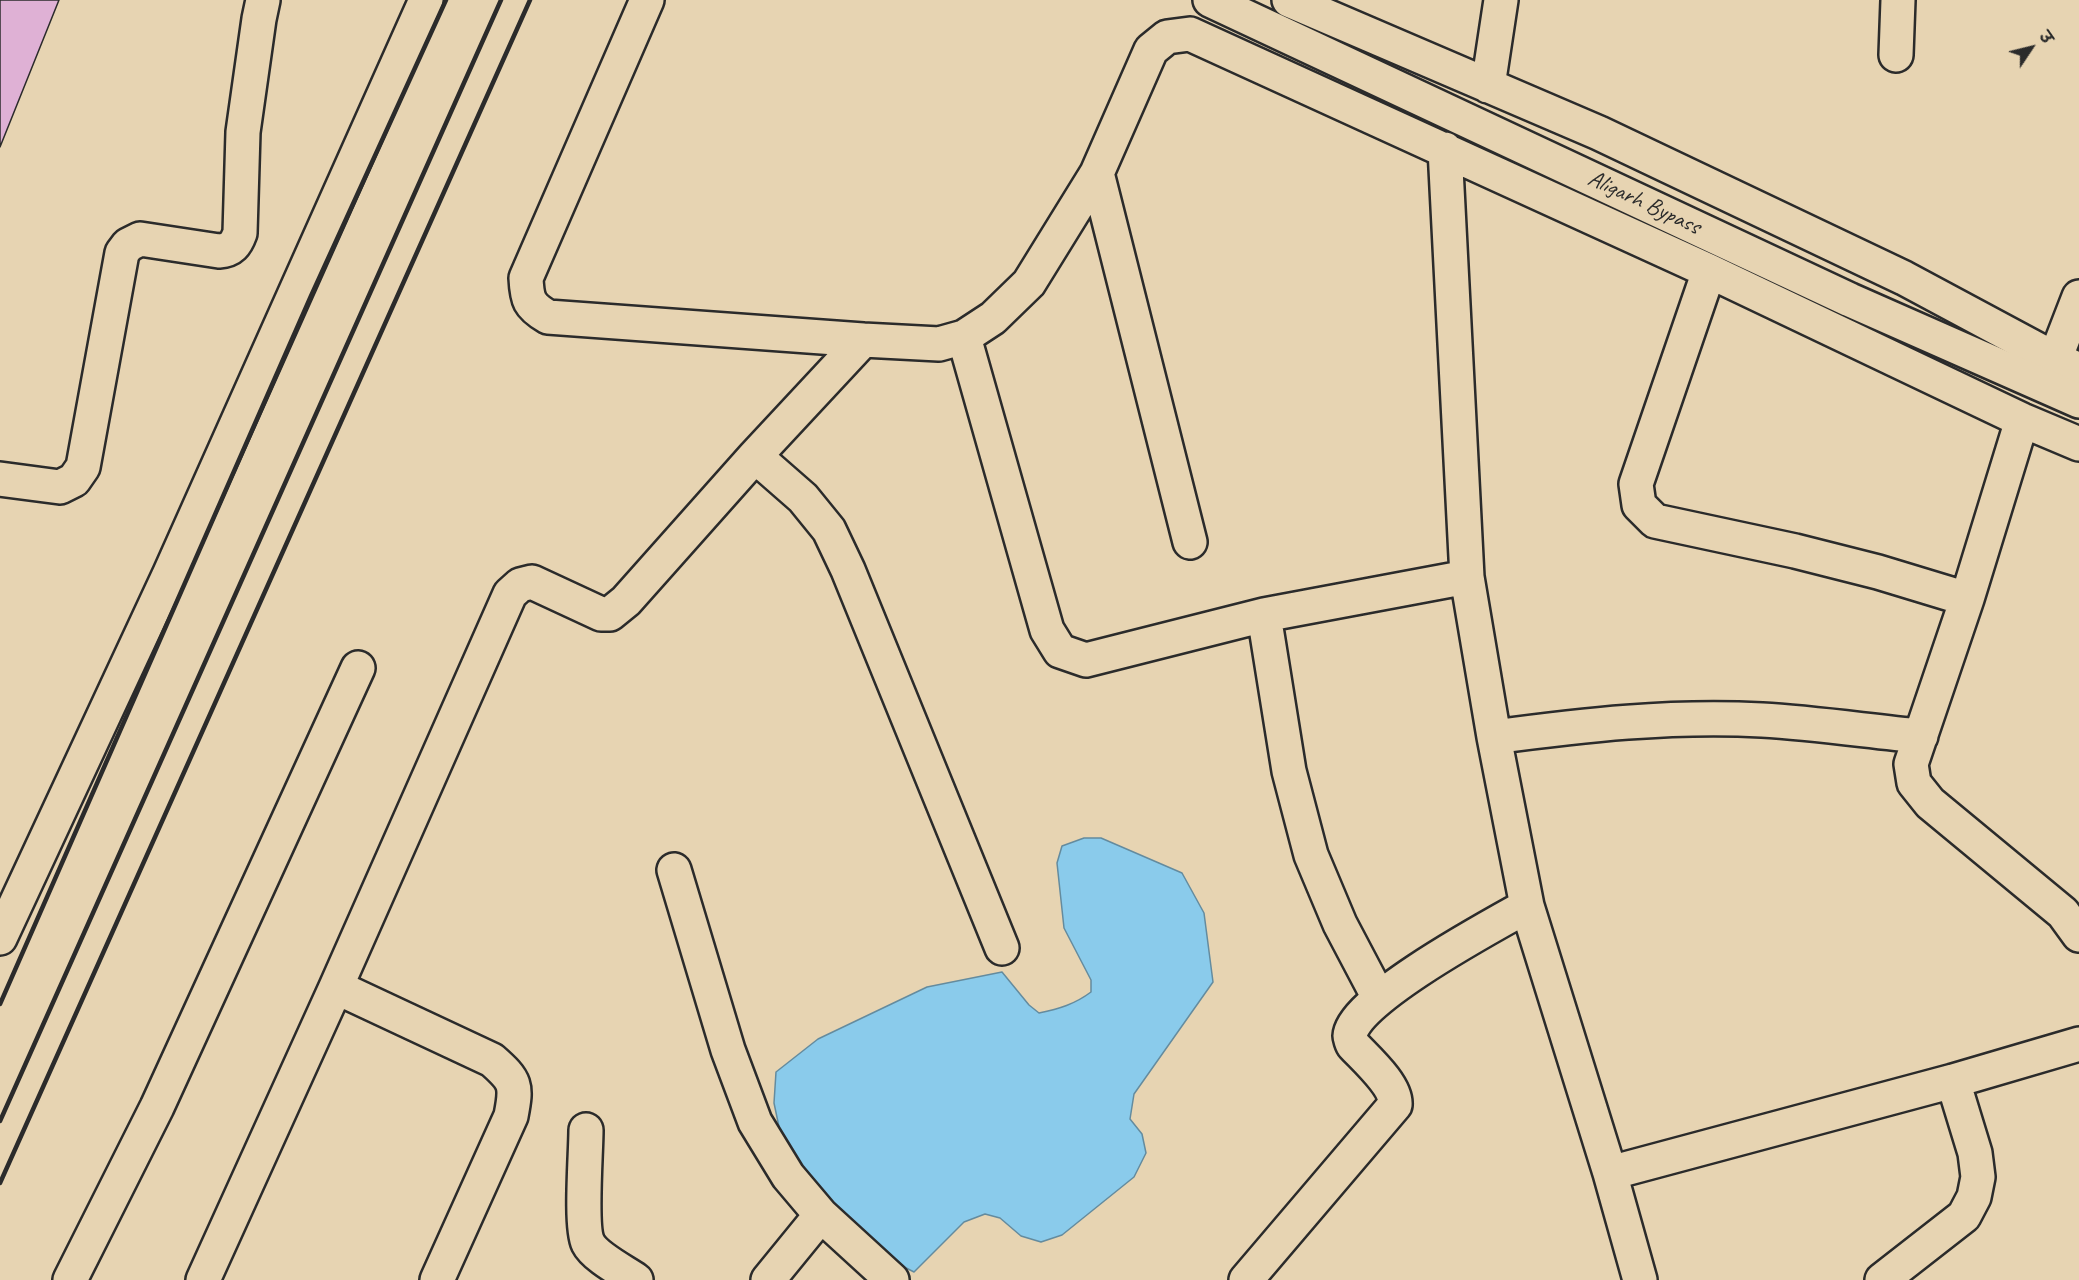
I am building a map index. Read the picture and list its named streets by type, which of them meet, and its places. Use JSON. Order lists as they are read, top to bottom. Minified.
{"streets":{"street":["Aligarh Bypass"]},"north":"top right"}
